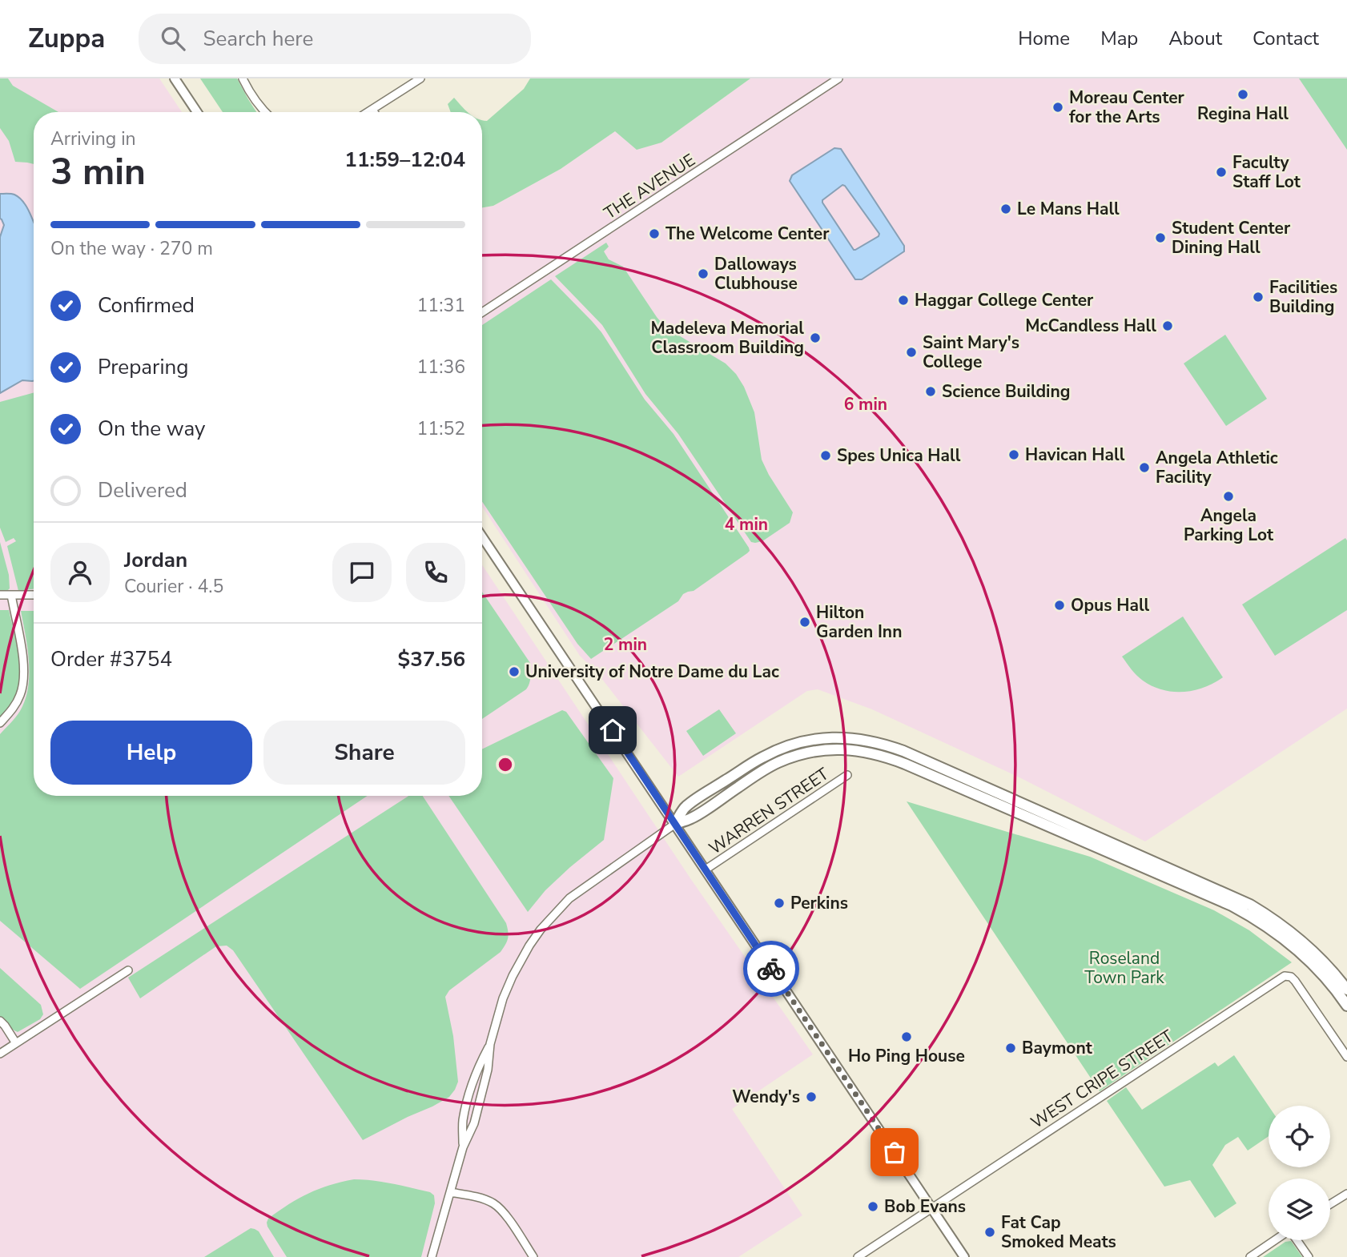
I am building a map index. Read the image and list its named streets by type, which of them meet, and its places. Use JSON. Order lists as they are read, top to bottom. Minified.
{"streets":{"street":["THE AVENUE","WARREN STREET","WEST CRIPE STREET"]},"parks":["Roseland Town Park"],"places":["Regina Hall","Moreau Center for the Arts","Faculty Staff Lot","Le Mans Hall","The Welcome Center","Student Center Dining Hall","Dalloways Clubhouse","Facilities Building","Haggar College Center","McCandless Hall","Madeleva Memorial Classroom Building","Saint Mary's College","Science Building","Havican Hall","Spes Unica Hall","Angela Athletic Facility","Angela Parking Lot","Opus Hall","Hilton Garden Inn","University of Notre Dame du Lac","Perkins","Ho Ping House","Baymont","Wendy's","Bob Evans","Fat Cap Smoked Meats"],"page":{"header":"Zuppa","search":"Search here","nav":["Home","Map","About","Contact"],"heading":["3 min","Arriving in","11:59–12:04"],"panel":["Jordan","Courier · 4.5","Order #3754","$37.56"],"bar":"On the way · 270 m","list":[["Confirmed","11:31"],["Preparing","11:36"],["On the way","11:52"],"Delivered"],"buttons":["Help","Share"]},"rings":["6 min","4 min","2 min"]}
